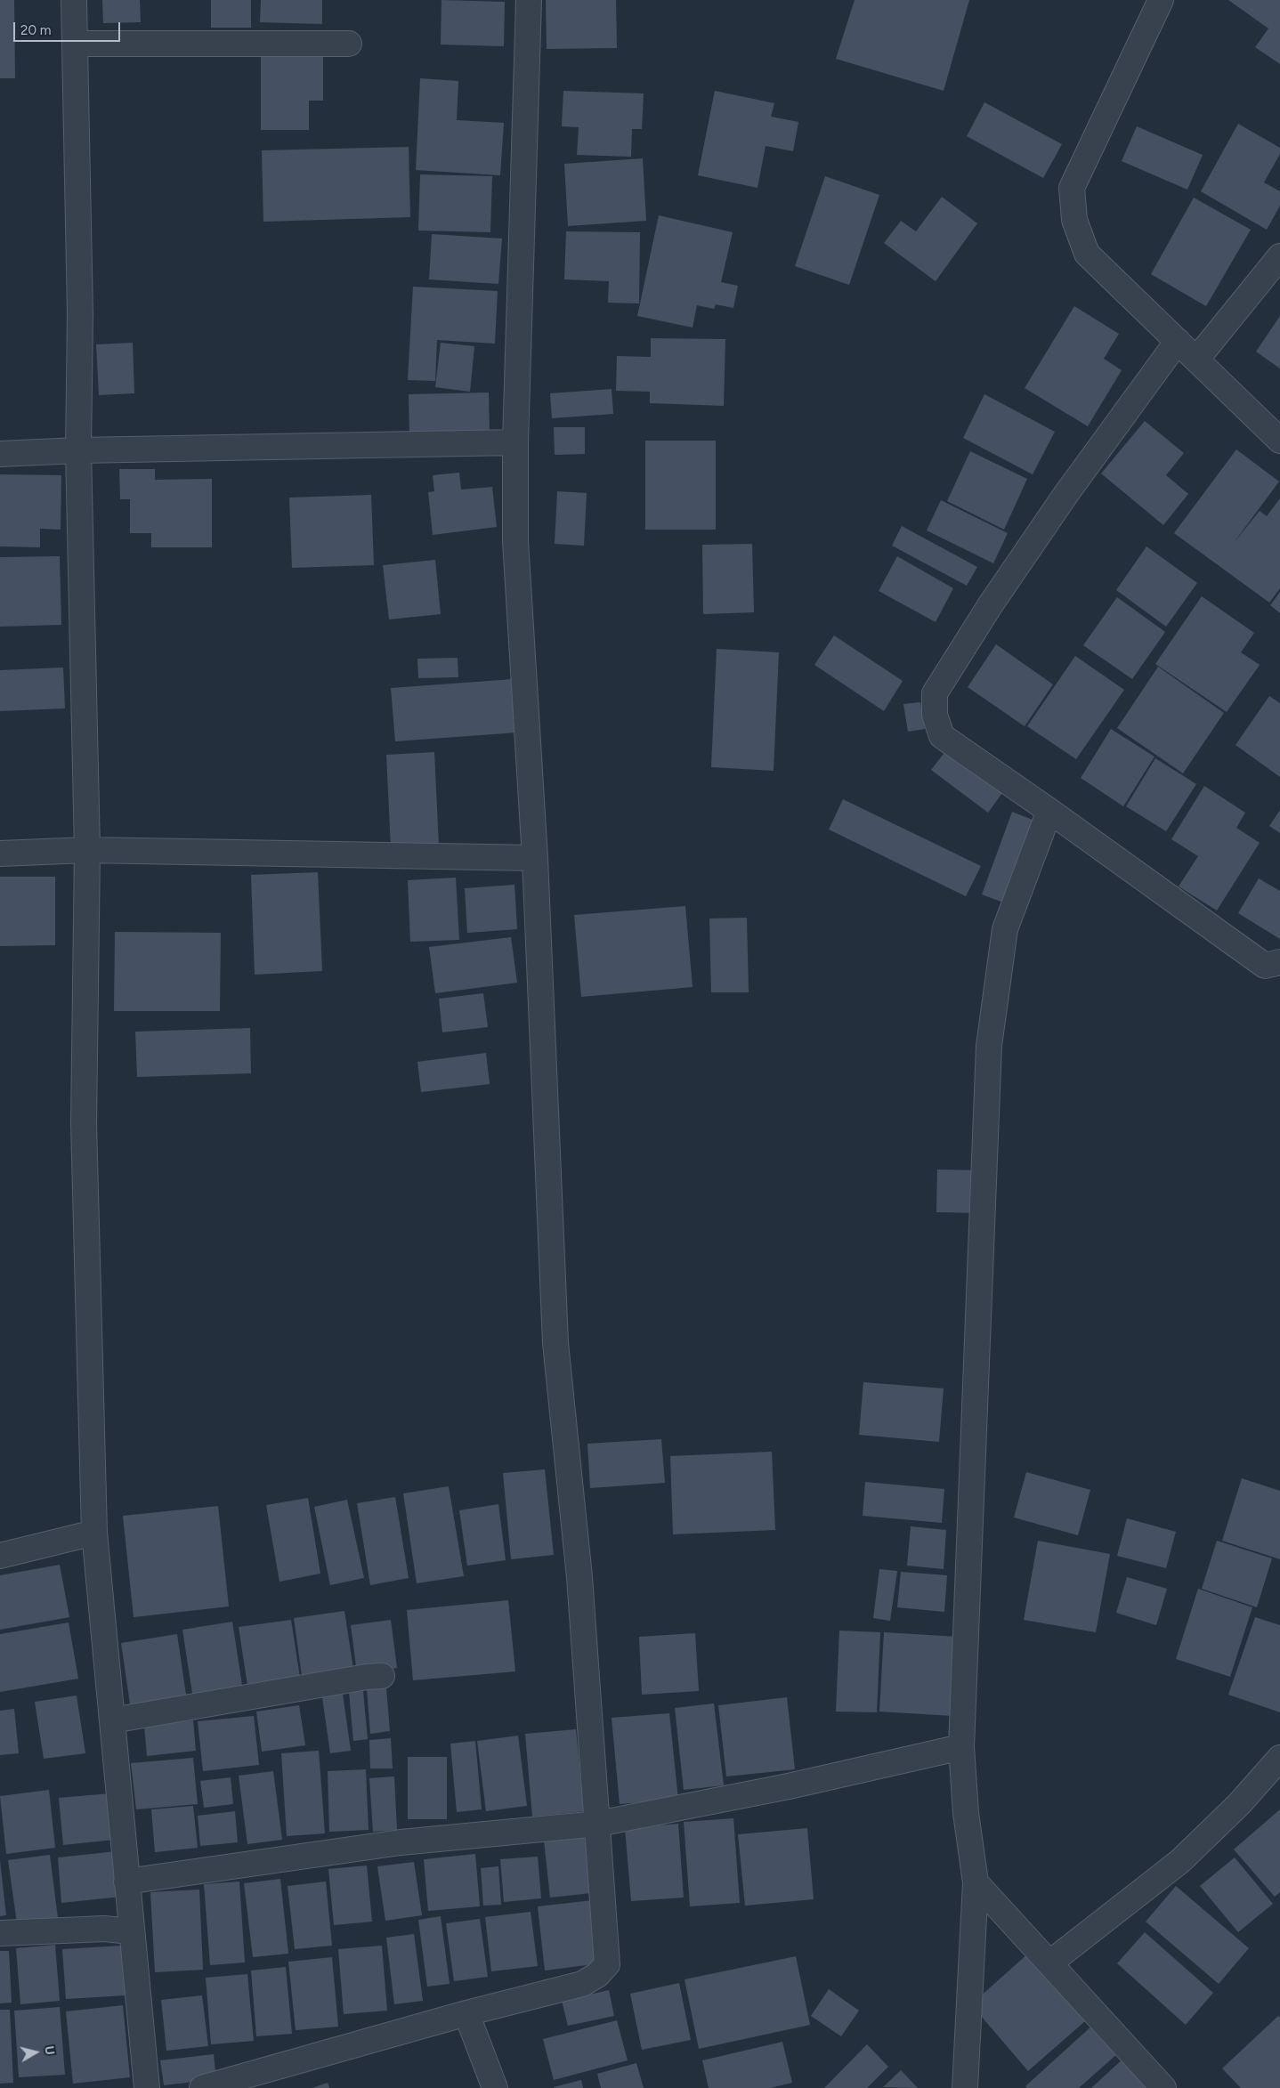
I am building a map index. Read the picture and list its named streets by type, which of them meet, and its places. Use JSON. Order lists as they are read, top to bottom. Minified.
{"scale_bar":"20 m","north":"right"}
